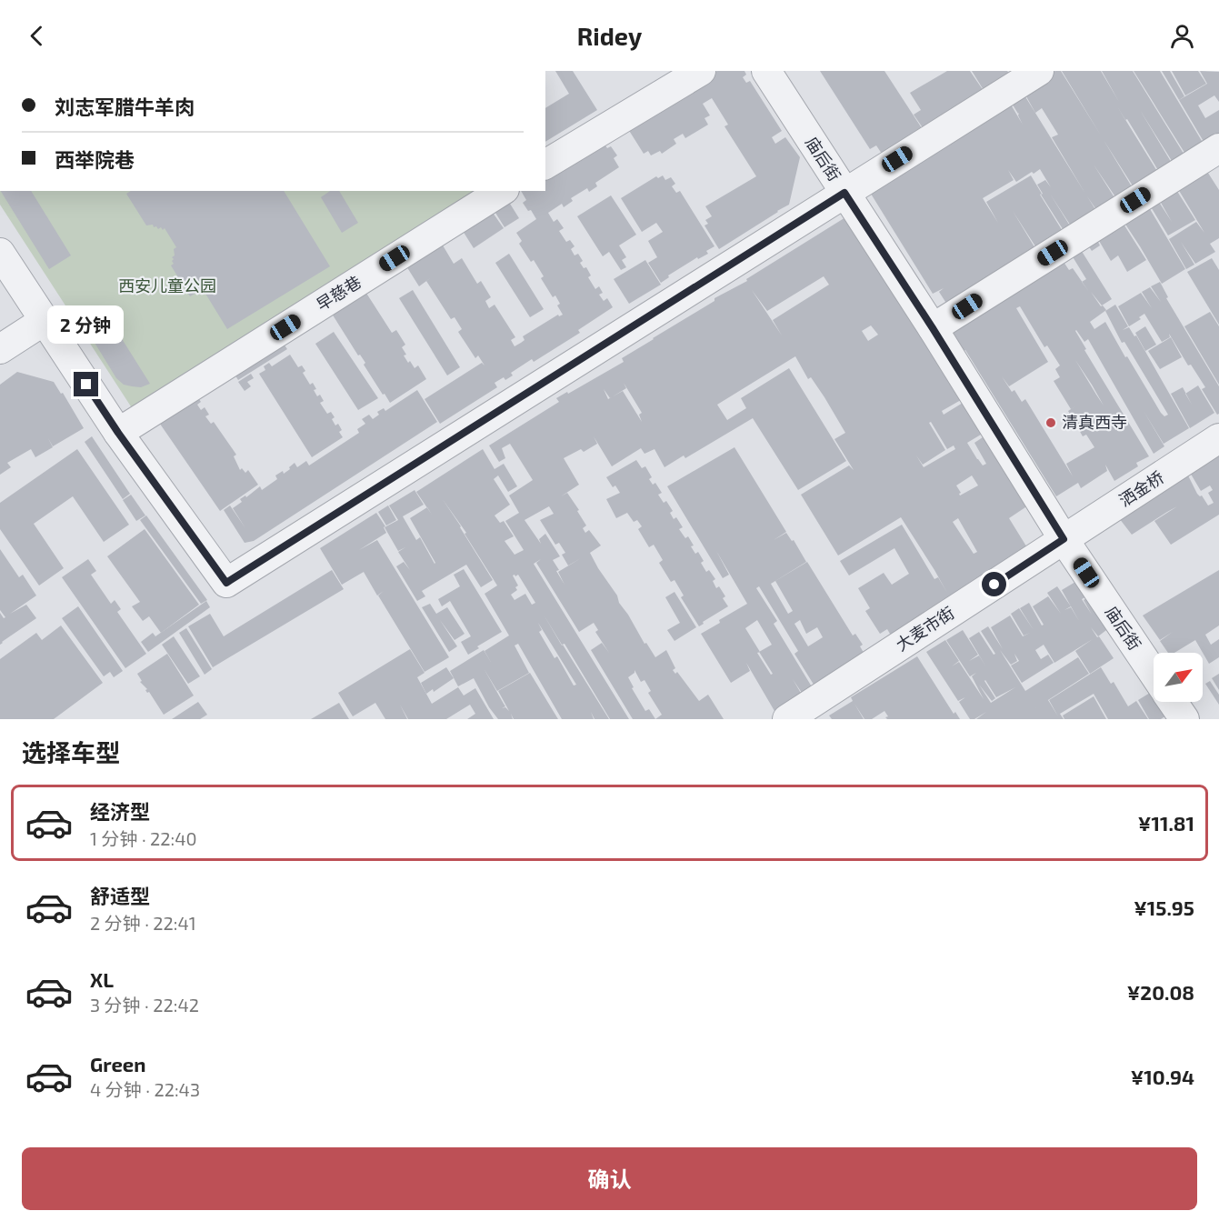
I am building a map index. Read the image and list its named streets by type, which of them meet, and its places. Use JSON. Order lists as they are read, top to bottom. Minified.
{"streets":{"street":["庙后街","早慈巷","洒金桥","大麦市街"]},"crossings":[["庙后街","洒金桥"],["庙后街","大麦市街"],["洒金桥","大麦市街"]],"parks":["西安儿童公园"],"places":["清真西寺"],"north":"top right","page":{"header":"Ridey","banner":["刘志军腊牛羊肉","西举院巷"],"bubble":"2 分钟","heading":"选择车型","list":[{"name":"经济型","note":"1 分钟 · 22:40","value":"¥11.81"},{"name":"舒适型","note":"2 分钟 · 22:41","value":"¥15.95"},{"name":"XL","note":"3 分钟 · 22:42","value":"¥20.08"},{"name":"Green","note":"4 分钟 · 22:43","value":"¥10.94"}],"buttons":"确认"}}
